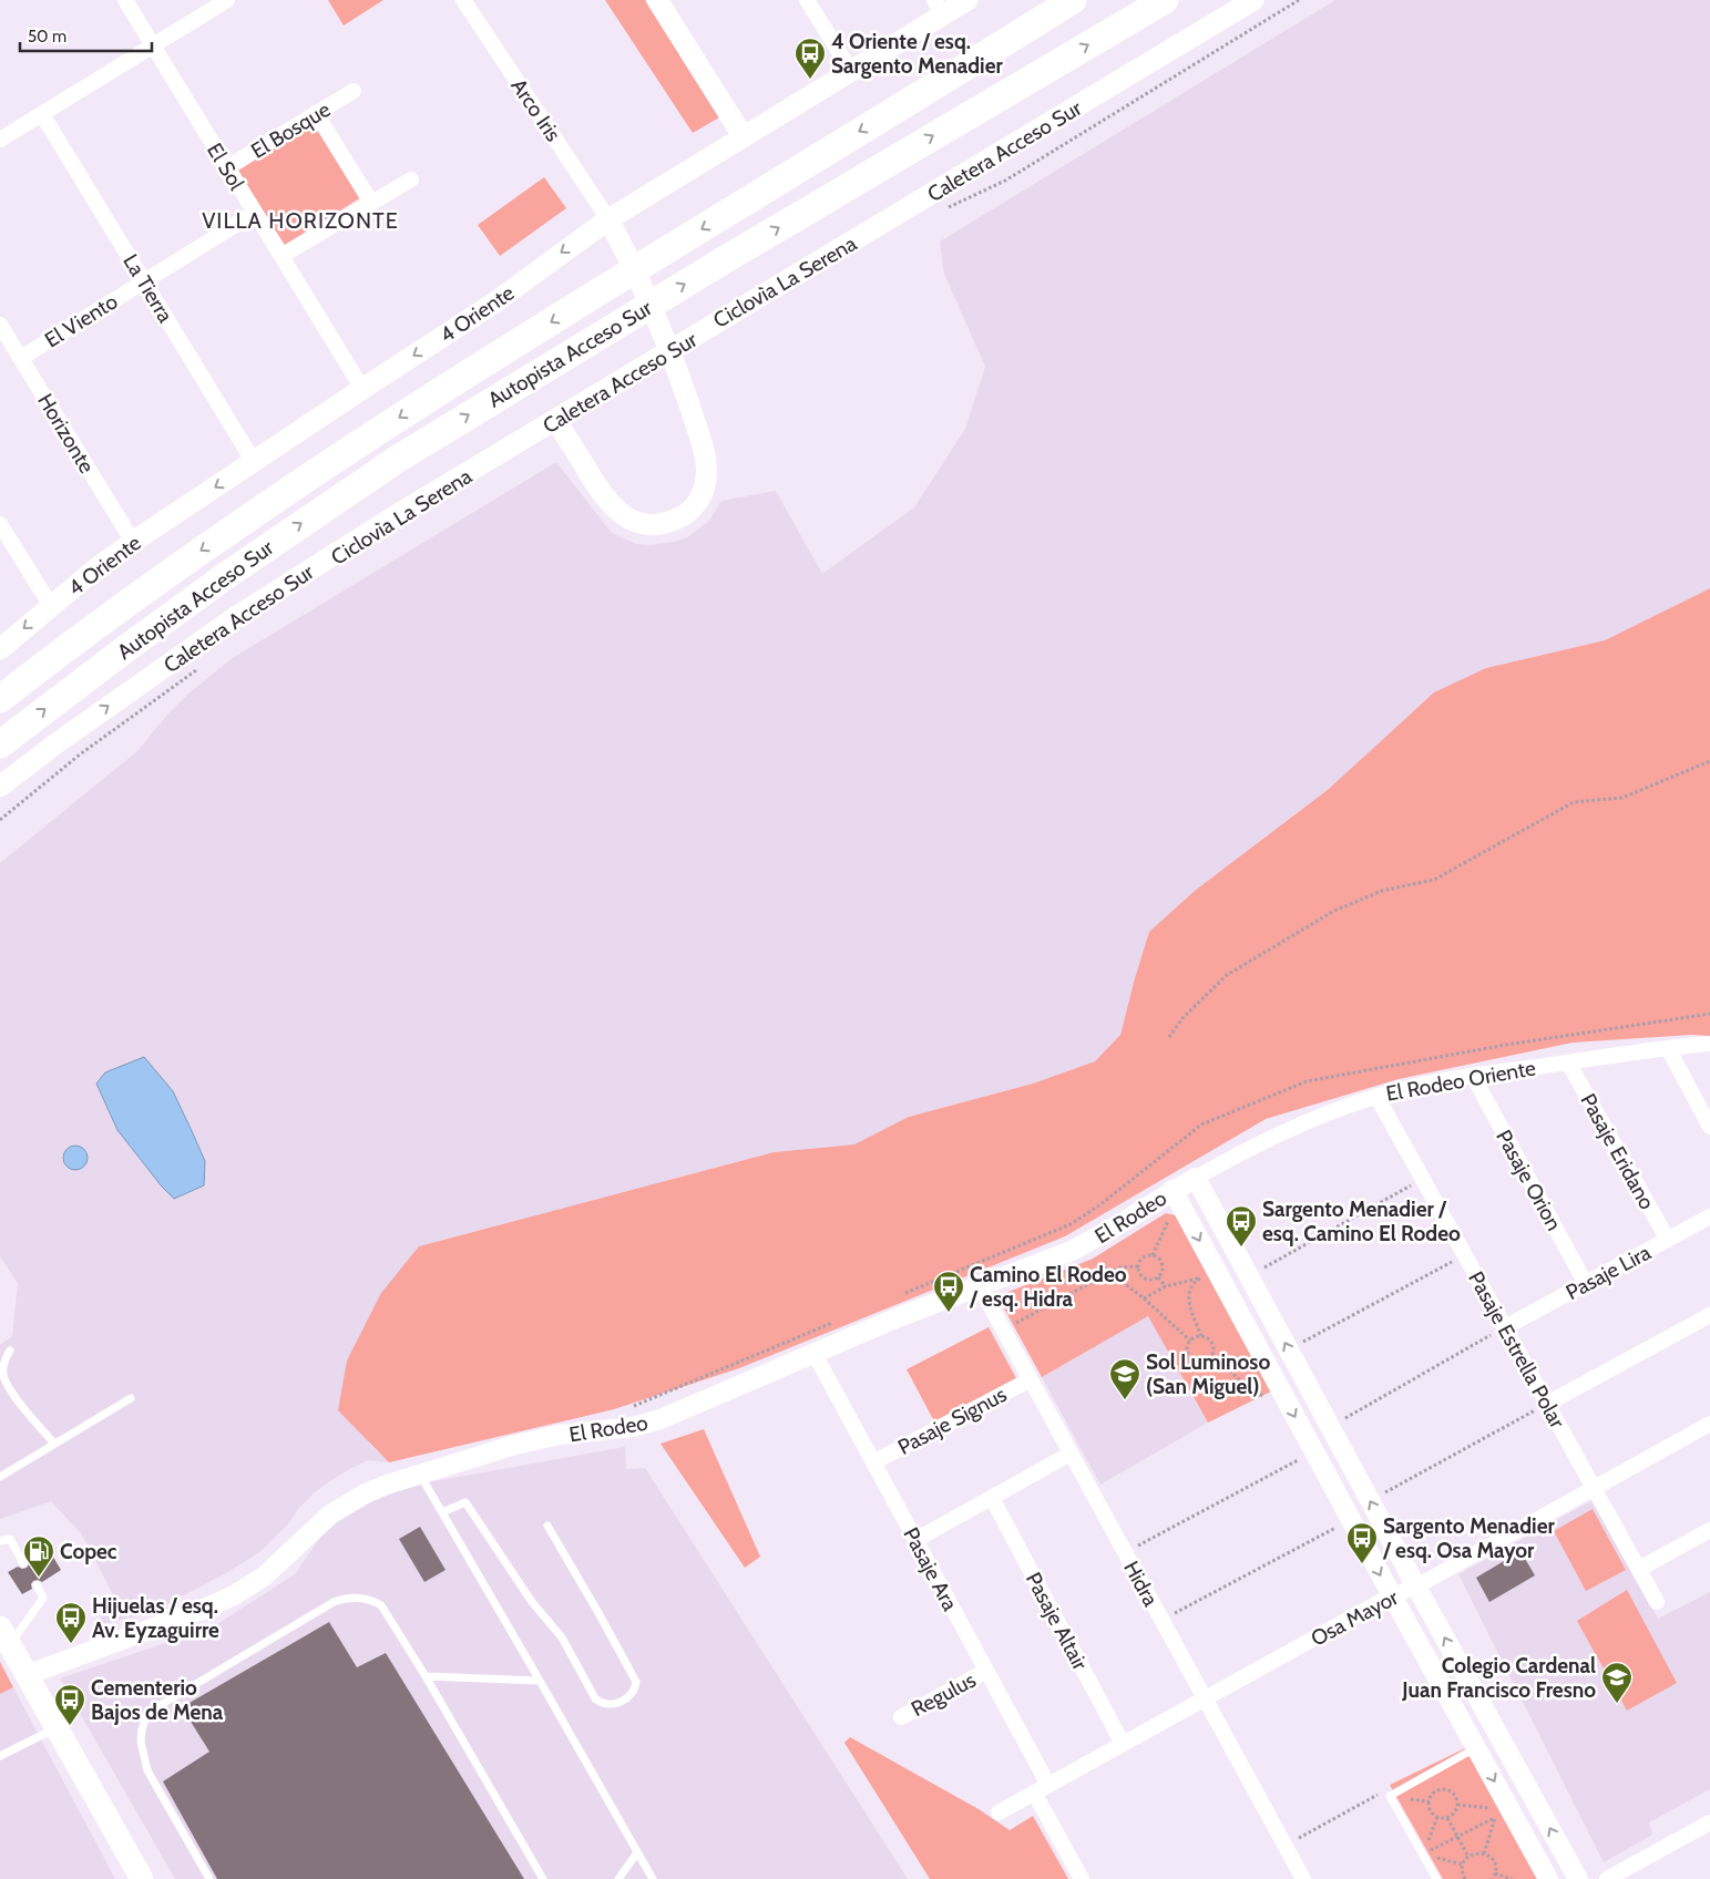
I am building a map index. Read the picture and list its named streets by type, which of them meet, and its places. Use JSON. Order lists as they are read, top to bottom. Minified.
{"streets":{"highway":["Autopista Acceso Sur"],"main road":["Caletera Acceso Sur","4 Oriente"],"street":["Arco Iris","El Bosque","El Sol","La Tierra","El Viento","Horizonte","El Rodeo Oriente","Pasaje Eridano","Pasaje Orion","El Rodeo","Pasaje Lira","Pasaje Estrella Polar","Pasaje Signus","Pasaje Ara","Hidra","Osa Mayor","Pasaje Altair","Regulus"]},"crossings":[["Arco Iris","4 Oriente"],["El Bosque","El Sol"],["El Sol","4 Oriente"],["El Sol","El Viento"],["La Tierra","4 Oriente"],["La Tierra","El Viento"],["4 Oriente","Horizonte"],["El Viento","Horizonte"],["El Rodeo Oriente","Pasaje Eridano"],["El Rodeo Oriente","Pasaje Orion"],["El Rodeo Oriente","El Rodeo"],["El Rodeo Oriente","Pasaje Estrella Polar"],["Pasaje Eridano","Pasaje Lira"],["Pasaje Orion","Pasaje Lira"],["El Rodeo","Pasaje Ara"],["El Rodeo","Hidra"],["Pasaje Lira","Pasaje Estrella Polar"],["Pasaje Estrella Polar","Osa Mayor"],["Pasaje Signus","Pasaje Ara"],["Pasaje Signus","Hidra"],["Pasaje Ara","Osa Mayor"],["Pasaje Ara","Regulus"],["Hidra","Osa Mayor"],["Osa Mayor","Pasaje Altair"]],"one_way":["Caletera Acceso Sur","4 Oriente"],"districts":["VILLA HORIZONTE"],"places":{"bus stop":["4 Oriente / esq. Sargento Menadier","Sargento Menadier / esq. Camino El Rodeo","Camino El Rodeo / esq. Hidra","Sargento Menadier / esq. Osa Mayor","Hijuelas / esq. Av. Eyzaguirre","Cementerio Bajos de Mena"],"school or university":["Sol Luminoso (San Miguel)","Colegio Cardenal Juan Francisco Fresno"],"fuel station":["Copec"]},"scale_bar":"50 m"}
